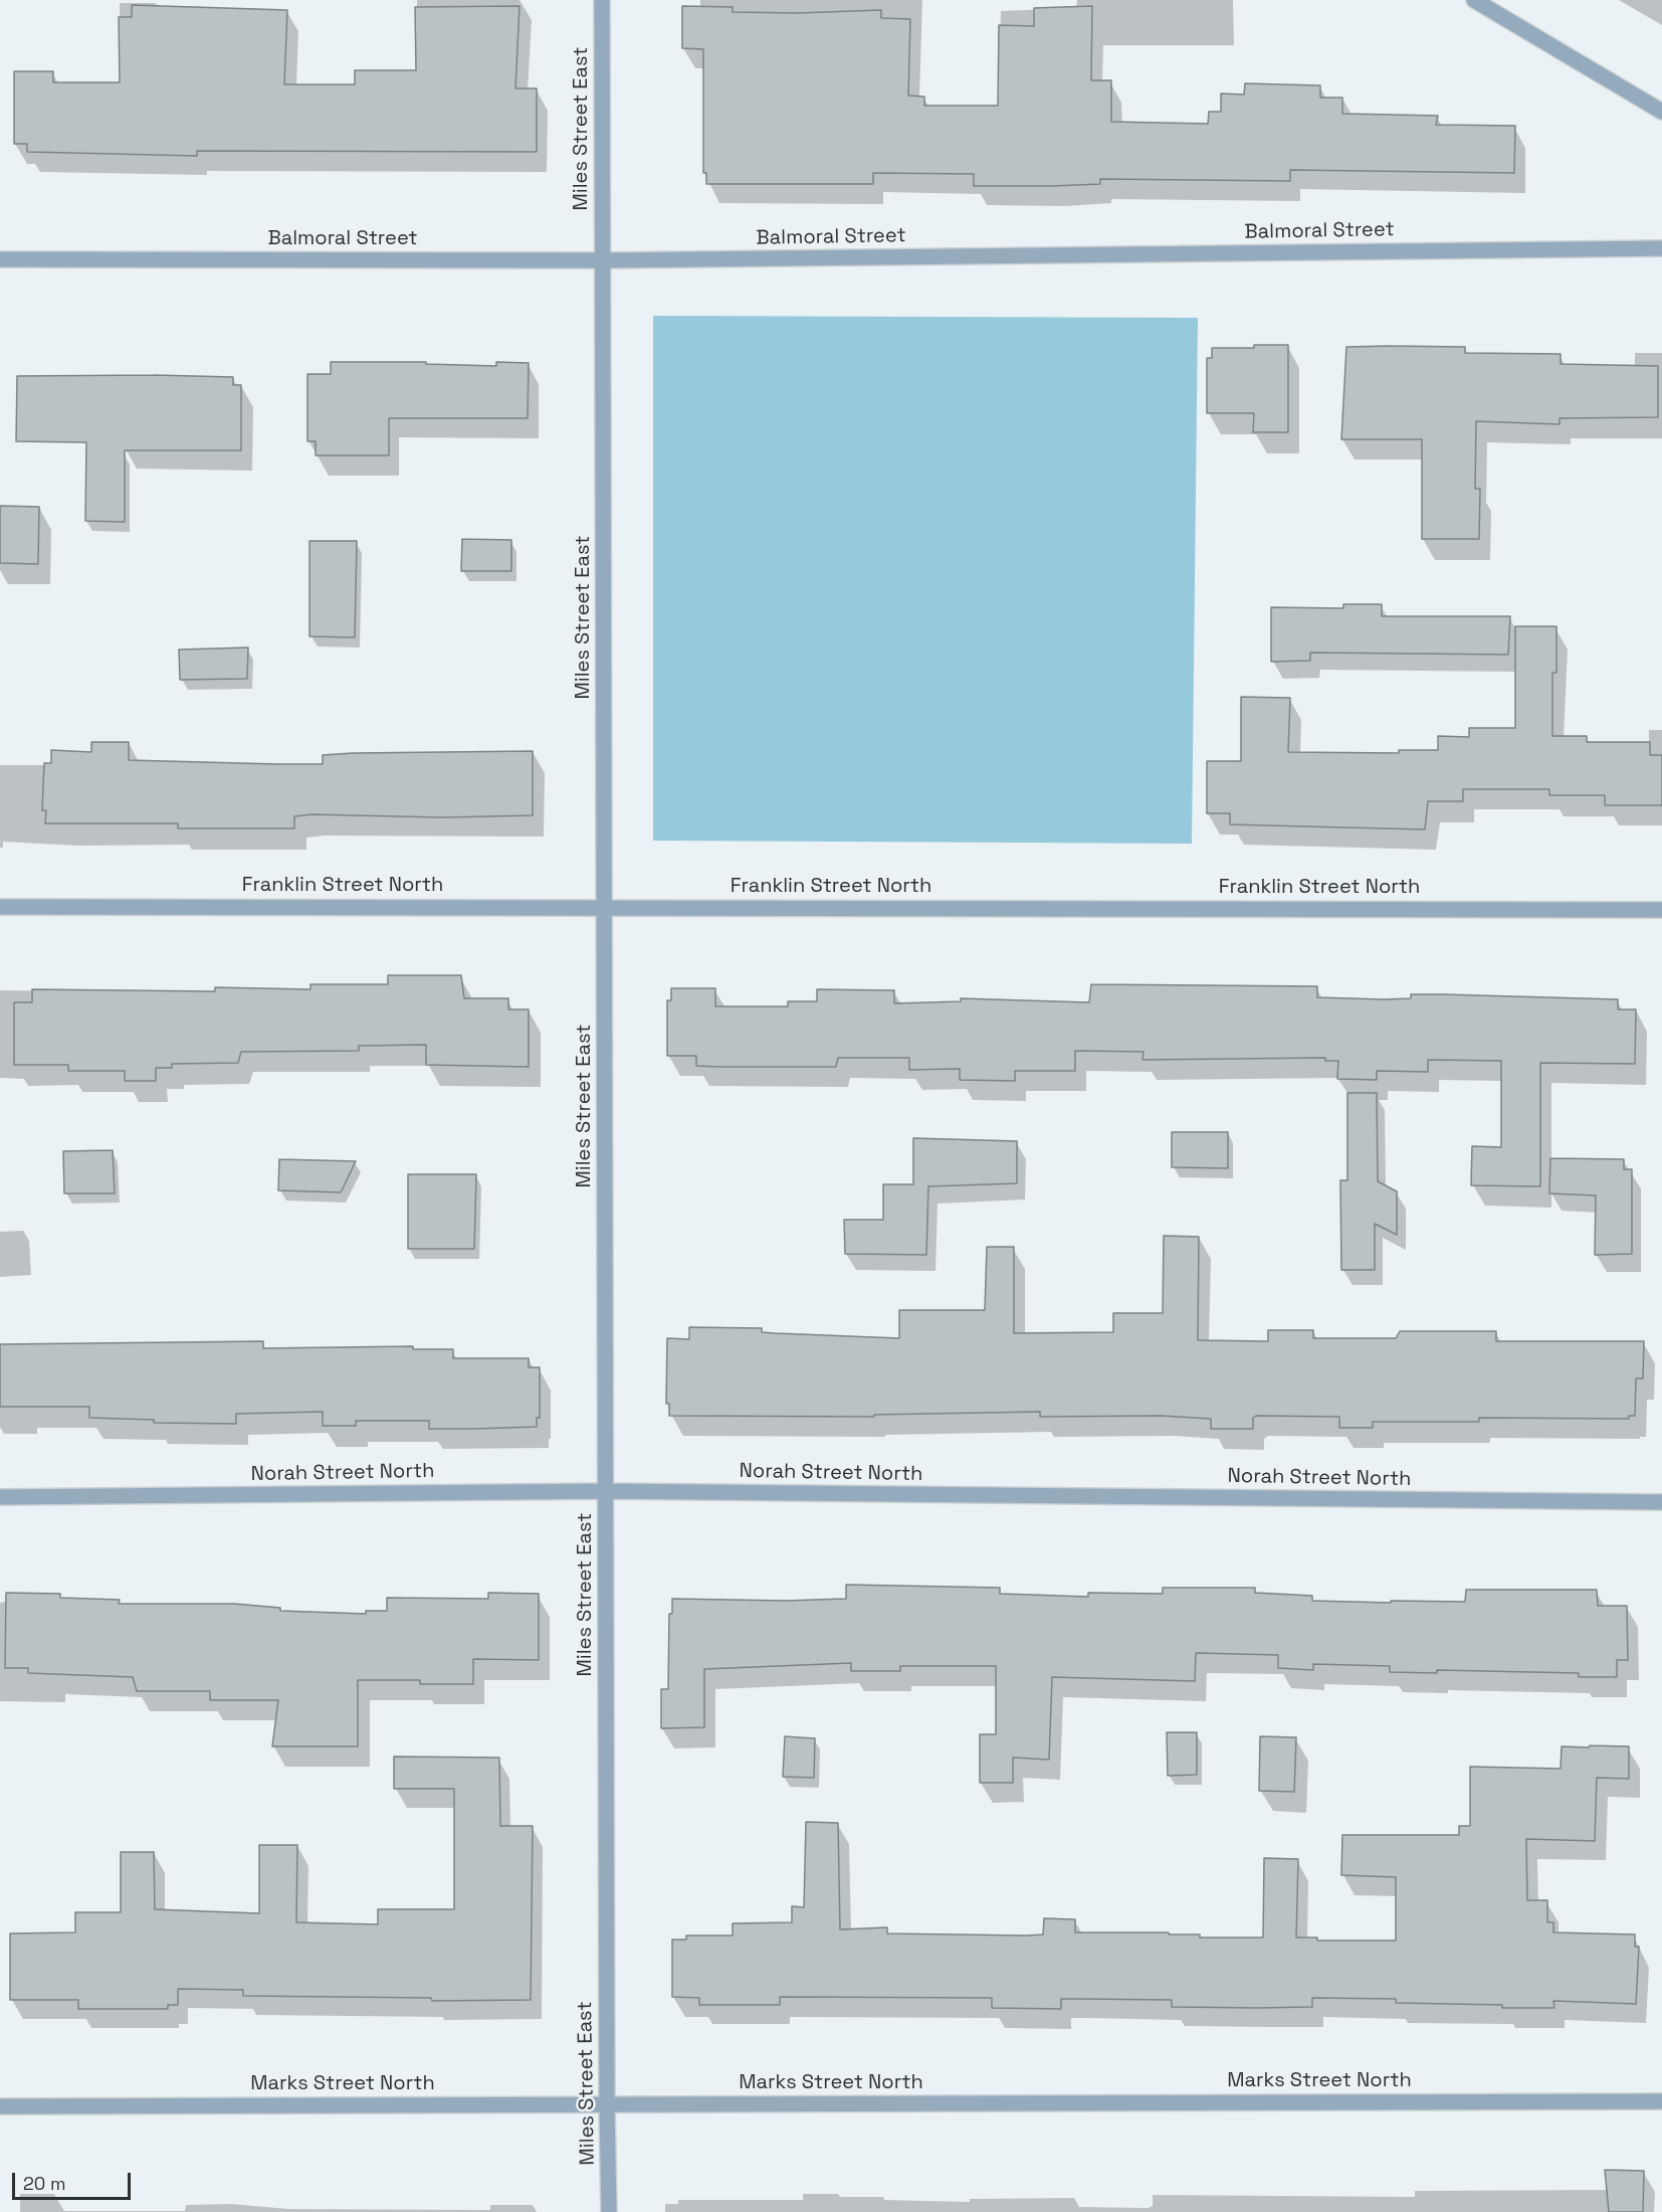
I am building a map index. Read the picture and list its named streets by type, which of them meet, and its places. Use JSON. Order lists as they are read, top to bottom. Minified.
{"streets":{"street":["Miles Street East","Balmoral Street","Franklin Street North","Norah Street North","Marks Street North"]},"crossings":[["Miles Street East","Balmoral Street"],["Miles Street East","Franklin Street North"],["Miles Street East","Norah Street North"],["Miles Street East","Marks Street North"]],"scale_bar":"20 m"}
